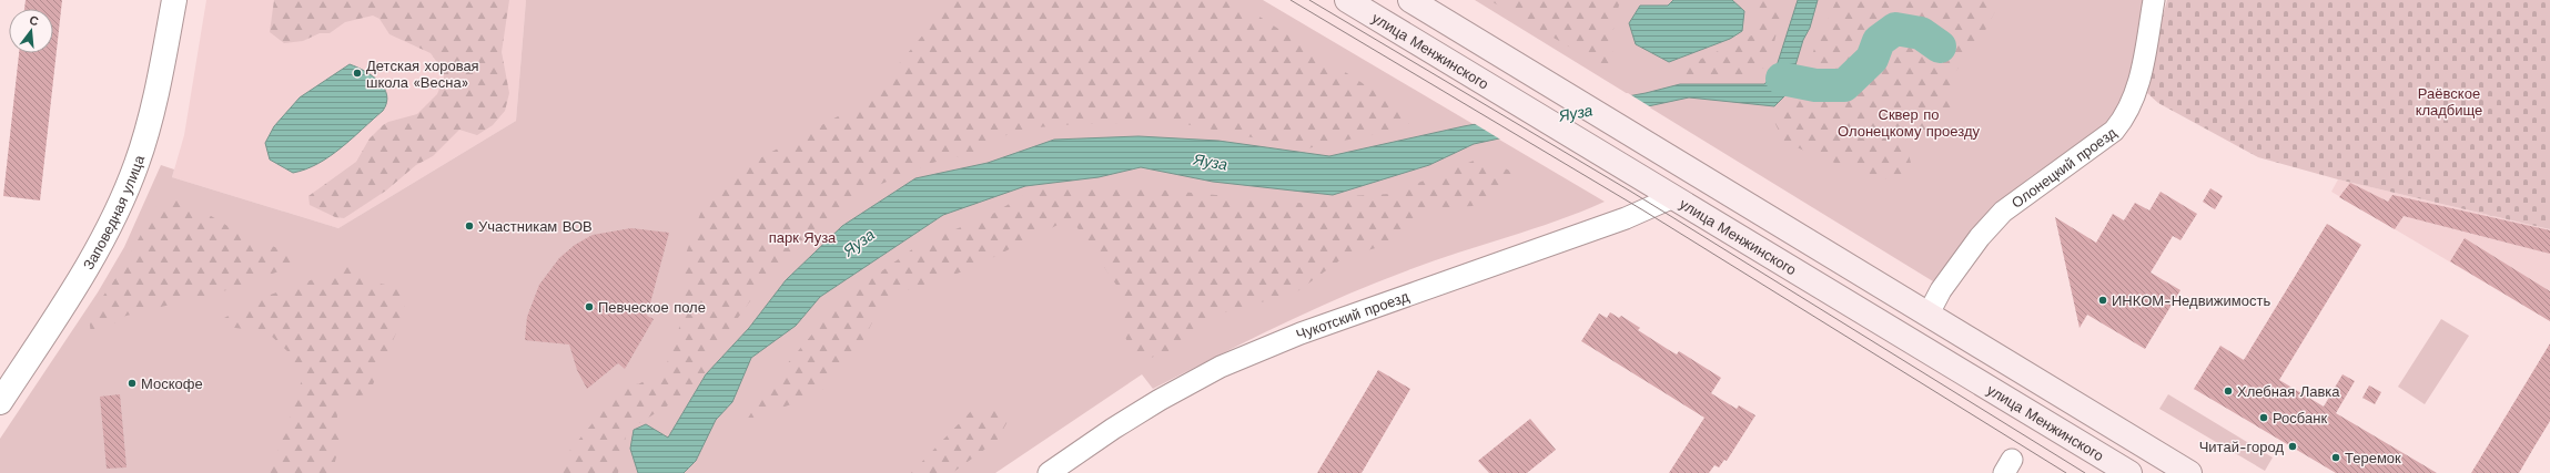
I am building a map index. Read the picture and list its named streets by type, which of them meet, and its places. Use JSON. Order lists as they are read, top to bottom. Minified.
{"streets":{"main road":["улица Менжинского"],"street":["Олонецкий проезд","Заповедная улица","Чукотский проезд"]},"crossings":[["улица Менжинского","Чукотский проезд"]],"water":["Яуза"],"parks":["Раёвское кладбище","Сквер по Олонецкому проезду","парк Яуза"],"places":["Детская хоровая школа «Весна»","Участникам ВОВ","ИНКОМ-Недвижимость","Певческое поле","Москофе","Хлебная Лавка","Росбанк","Читай-город","Теремок"],"north":"top"}
